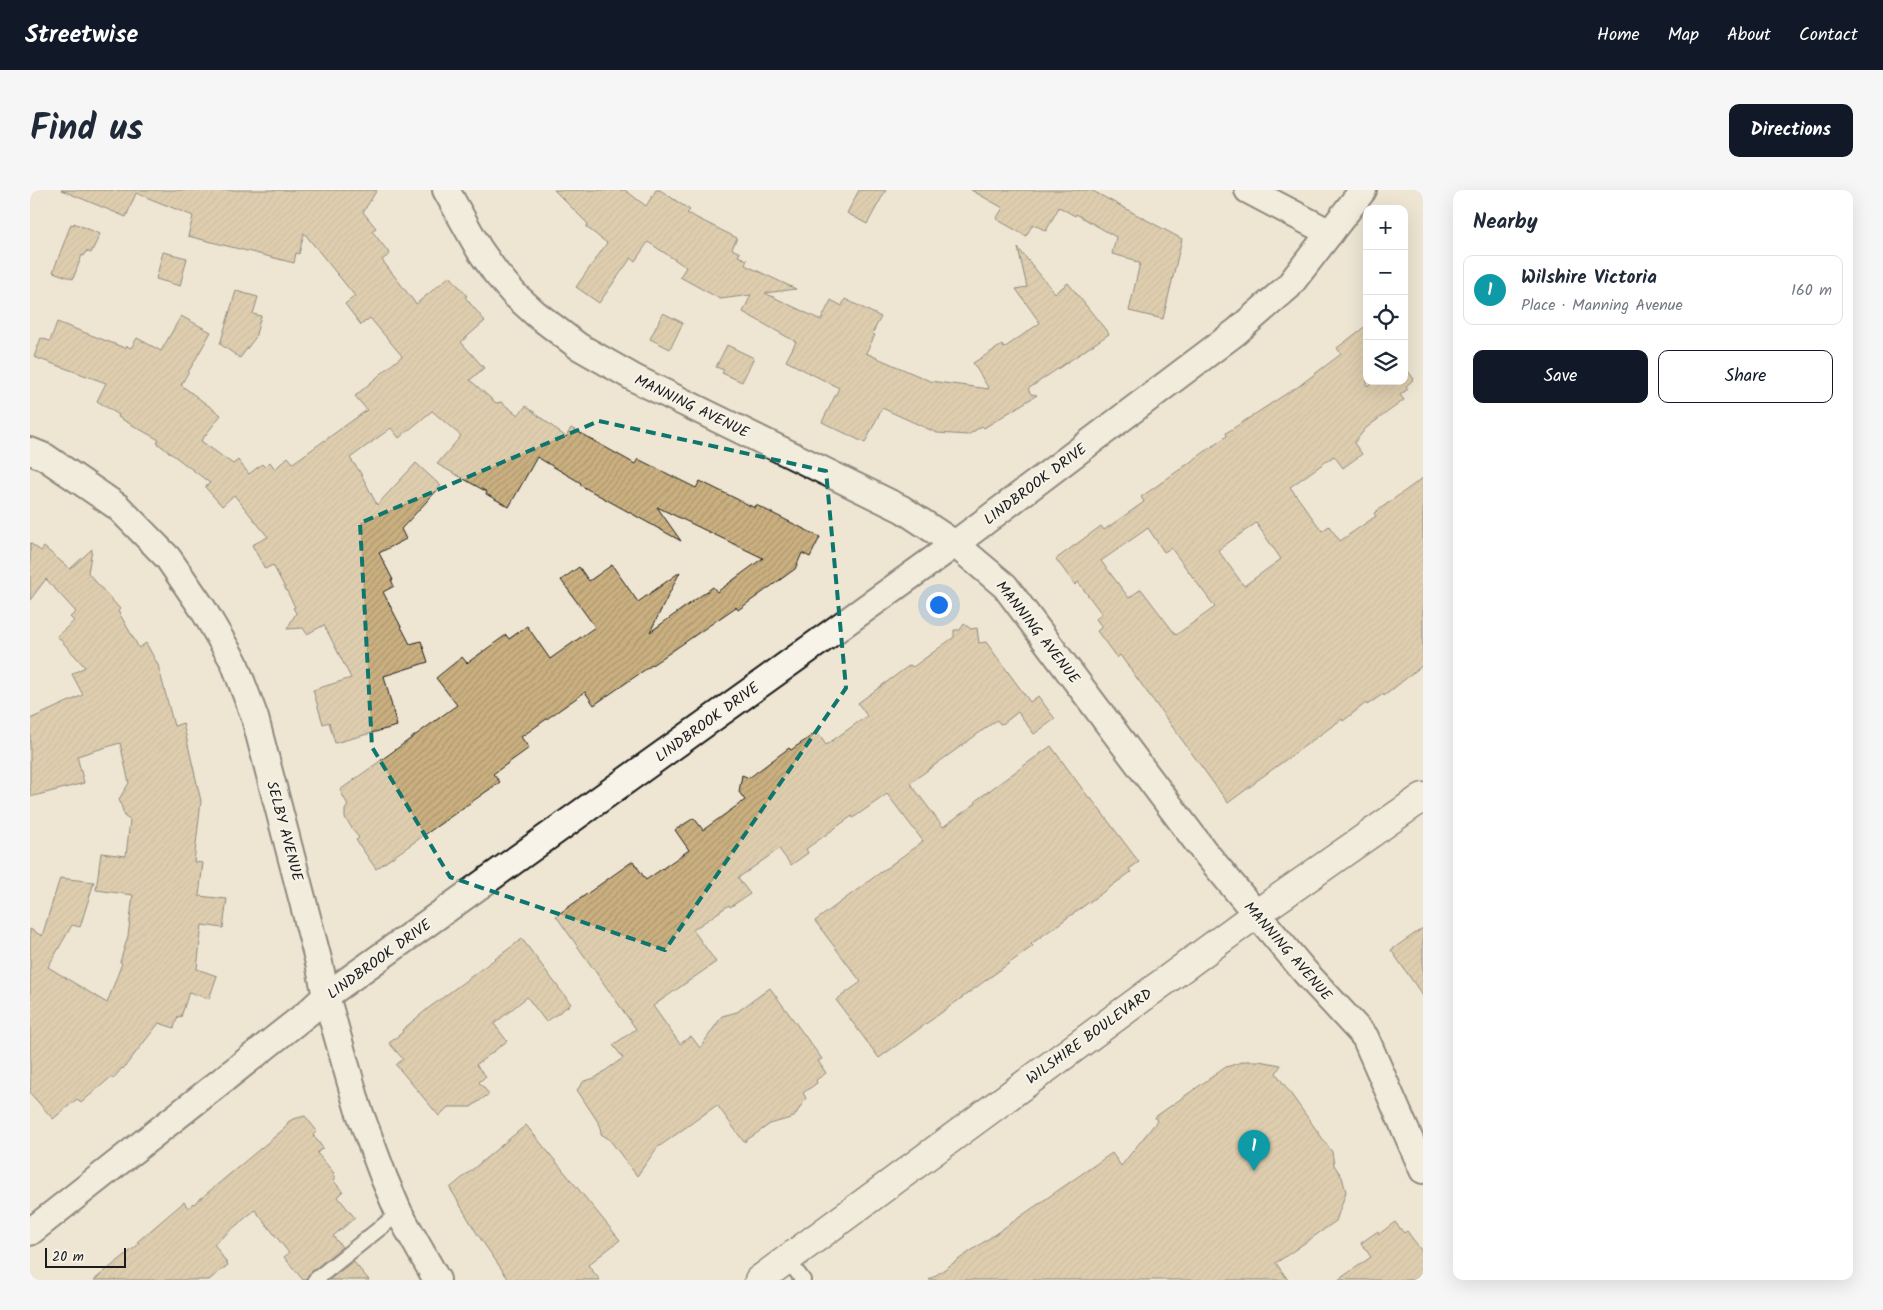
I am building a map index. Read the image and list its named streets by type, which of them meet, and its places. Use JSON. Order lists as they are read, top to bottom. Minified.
{"streets":{"main road":["WILSHIRE BOULEVARD"],"street":["MANNING AVENUE","LINDBROOK DRIVE","SELBY AVENUE"]},"crossings":[["MANNING AVENUE","LINDBROOK DRIVE"],["MANNING AVENUE","WILSHIRE BOULEVARD"],["LINDBROOK DRIVE","SELBY AVENUE"]],"scale_bar":"20 m","page":{"header":"Streetwise","nav":["Home","Map","About","Contact"],"title":"Find us","buttons":["Directions",["Save","Share"]],"heading":"Nearby","map_buttons":["+","−"],"list":[{"mark":"1","name":"Wilshire Victoria","note":"Place · Manning Avenue","value":"160 m"}],"pins":"1","scale":"20 m"}}
